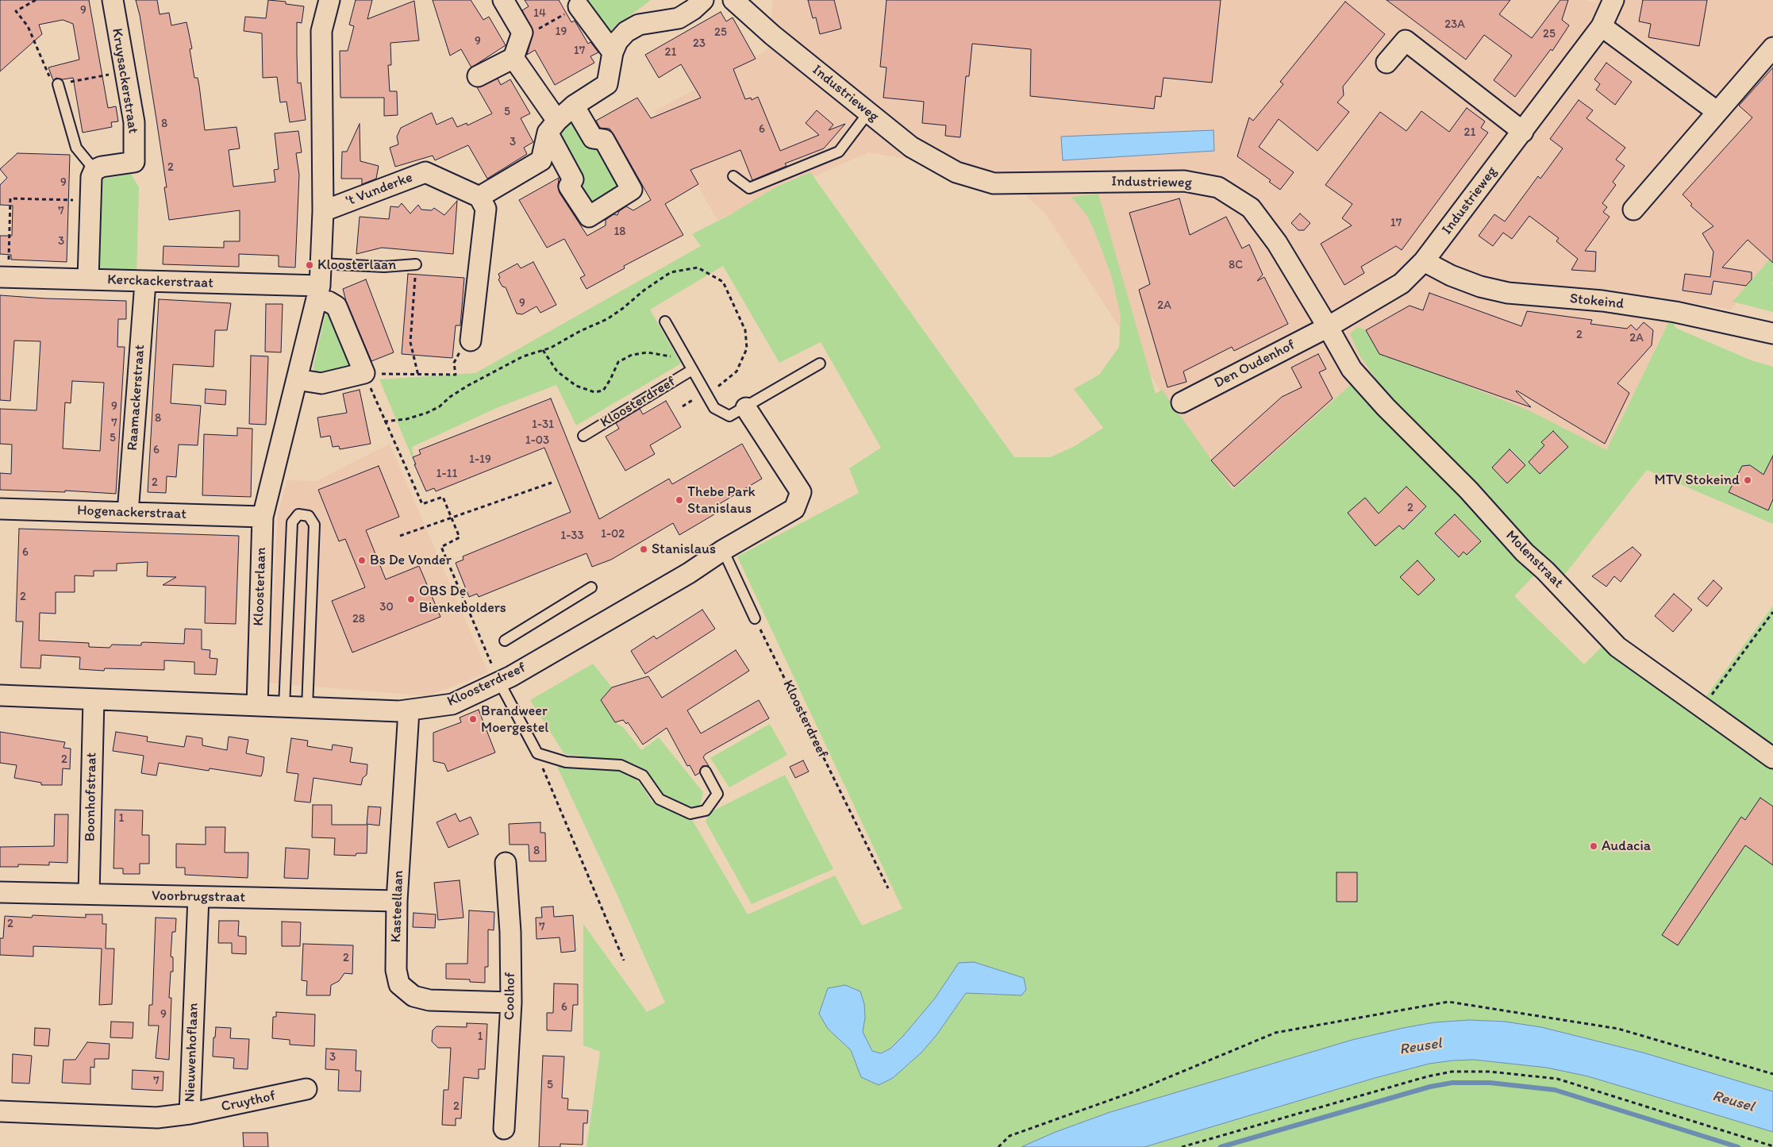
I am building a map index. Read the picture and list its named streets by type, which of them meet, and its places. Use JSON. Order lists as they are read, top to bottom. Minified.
{"streets":{"street":["Kruysackerstraat","Industrieweg","'t Vunderke","Kerckackerstraat","Stokeind","Den Oudenhof","Raamackerstraat","Kloosterdreef","Hogenackerstraat","Molenstraat","Kloosterlaan","Boonhofstraat","Voorbrugstraat","Kasteellaan","Coolhof","Nieuwenhoflaan","Cruythof"]},"crossings":[["Industrieweg","Stokeind"],["Industrieweg","Den Oudenhof"],["Industrieweg","Molenstraat"],["'t Vunderke","Kloosterlaan"],["Kerckackerstraat","Raamackerstraat"],["Kerckackerstraat","Kloosterlaan"],["Den Oudenhof","Molenstraat"],["Raamackerstraat","Hogenackerstraat"],["Kloosterdreef","Kasteellaan"],["Hogenackerstraat","Kloosterlaan"],["Boonhofstraat","Voorbrugstraat"],["Voorbrugstraat","Kasteellaan"],["Voorbrugstraat","Nieuwenhoflaan"],["Kasteellaan","Coolhof"],["Nieuwenhoflaan","Cruythof"]],"water":["Reusel"],"places":["Kloosterlaan","MTV Stokeind","Thebe Park Stanislaus","Stanislaus","Bs De Vonder","OBS De Bienkebolders","Brandweer Moergestel","Audacia"],"house_numbers":["9","14","23A","19","25","25","9","23","17","21","5","8","6","21","3","2","9","7","17","18","3","8C","9","2A","2","2A","9","8","7","1-31","5","1-03","6","1-19","1-11","2","2","1-02","1-33","6","2","30","28","2","1","8","2","7","2","6","9","1","3","7","5","2"]}
